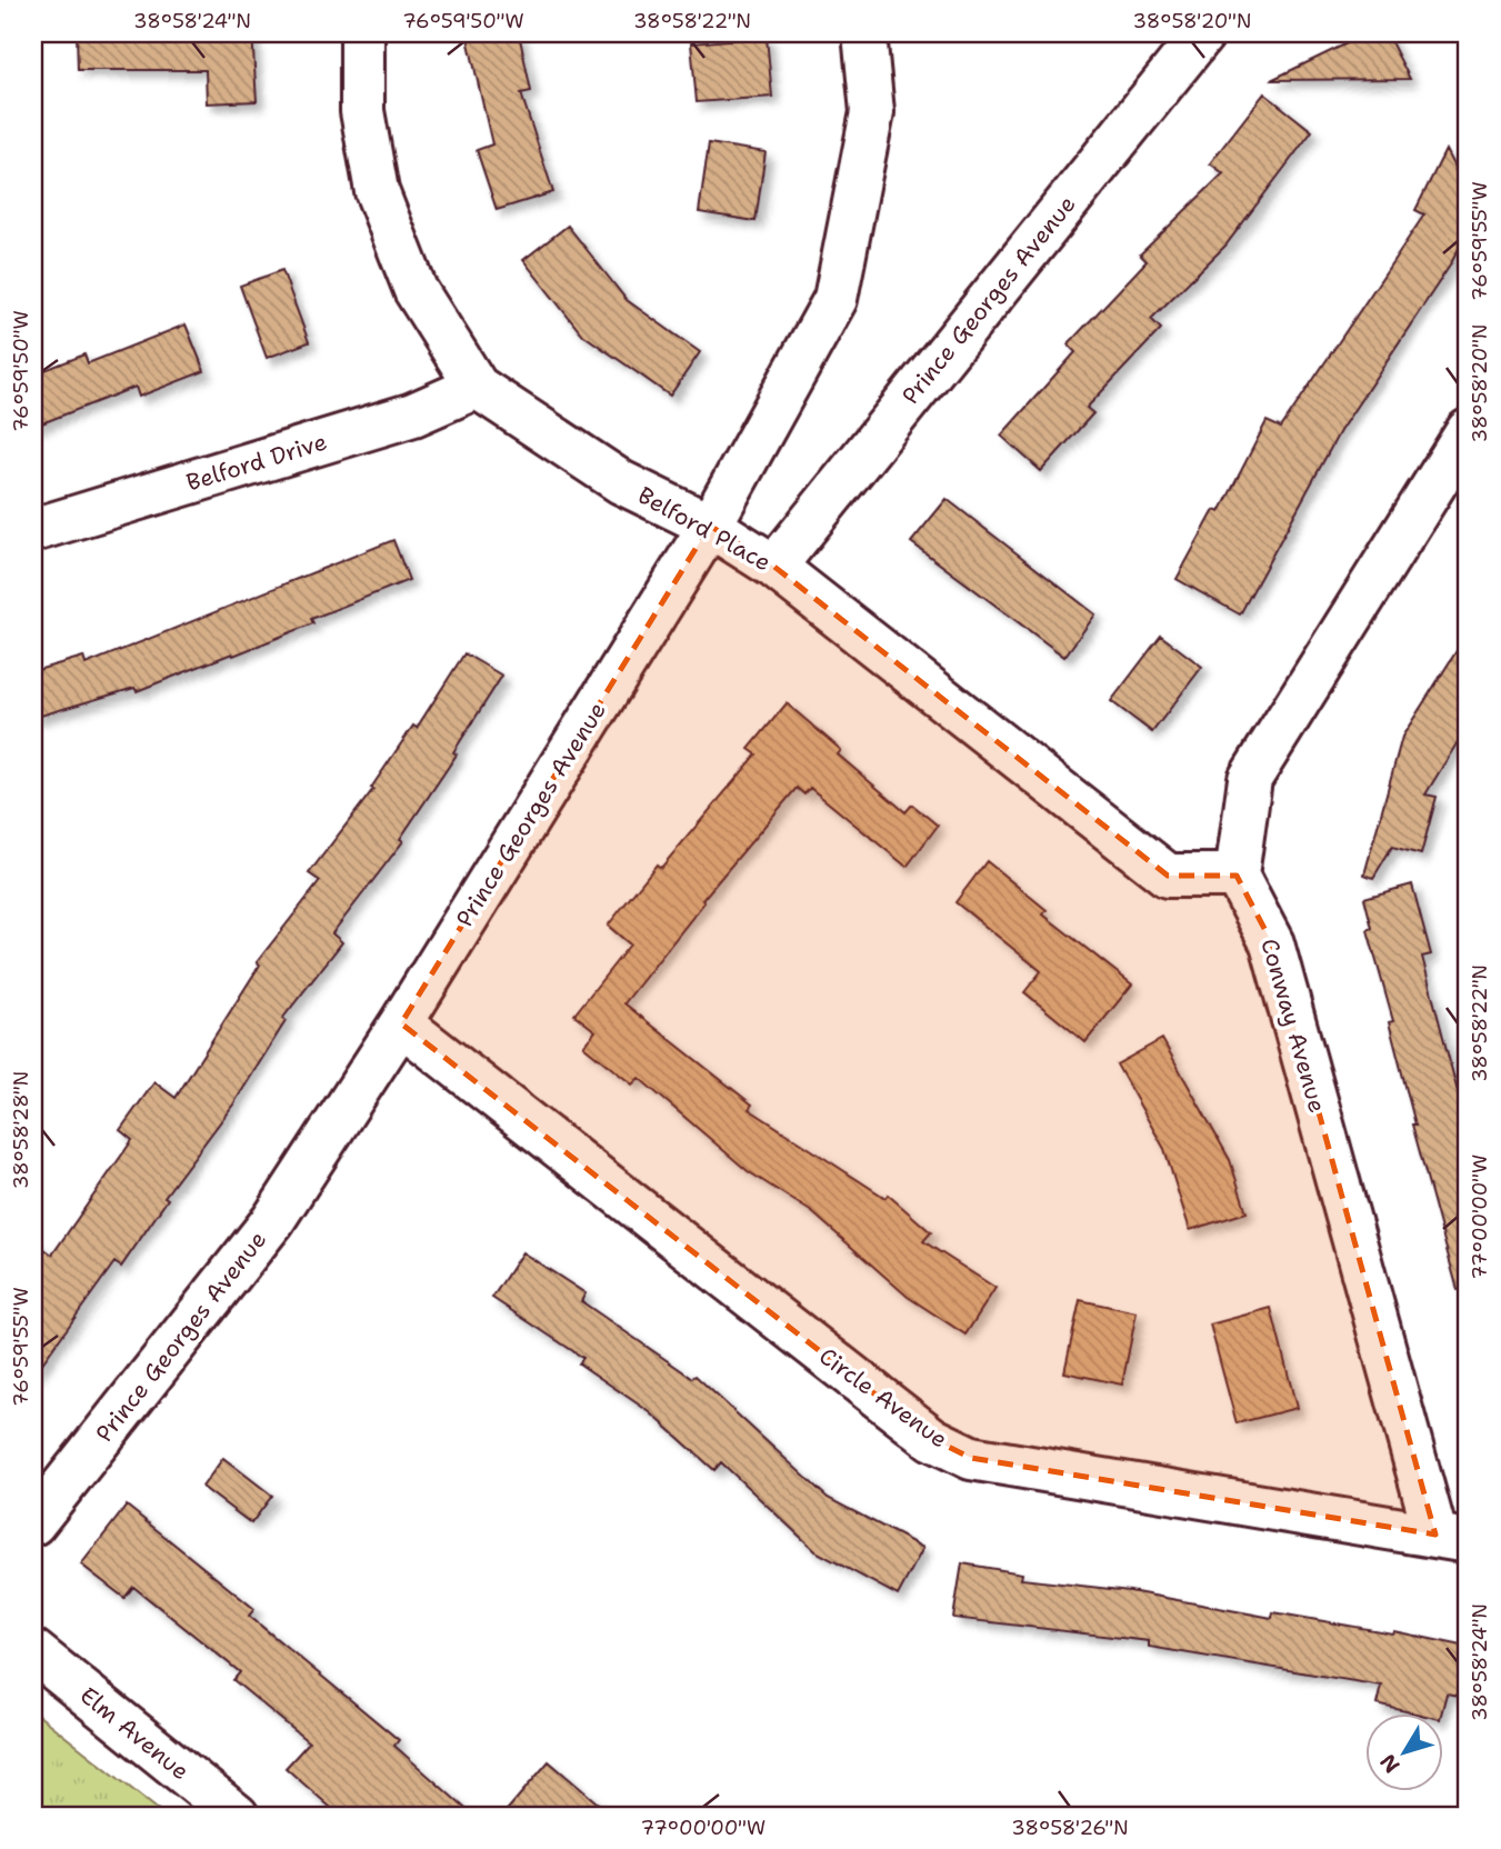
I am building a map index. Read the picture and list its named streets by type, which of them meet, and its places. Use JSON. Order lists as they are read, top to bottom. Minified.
{"streets":{"street":["Prince Georges Avenue","Belford Drive","Belford Place","Conway Avenue","Circle Avenue","Elm Avenue"]},"crossings":[["Prince Georges Avenue","Belford Place"],["Prince Georges Avenue","Circle Avenue"],["Belford Drive","Belford Place"],["Belford Place","Conway Avenue"],["Conway Avenue","Circle Avenue"]],"north":"bottom left","coordinates":["38°58'24\"N","76°59'50\"W","38°58'22\"N","38°58'20\"N","76°59'55\"W","38°58'28\"N","77°00'00\"W","38°58'26\"N"]}
